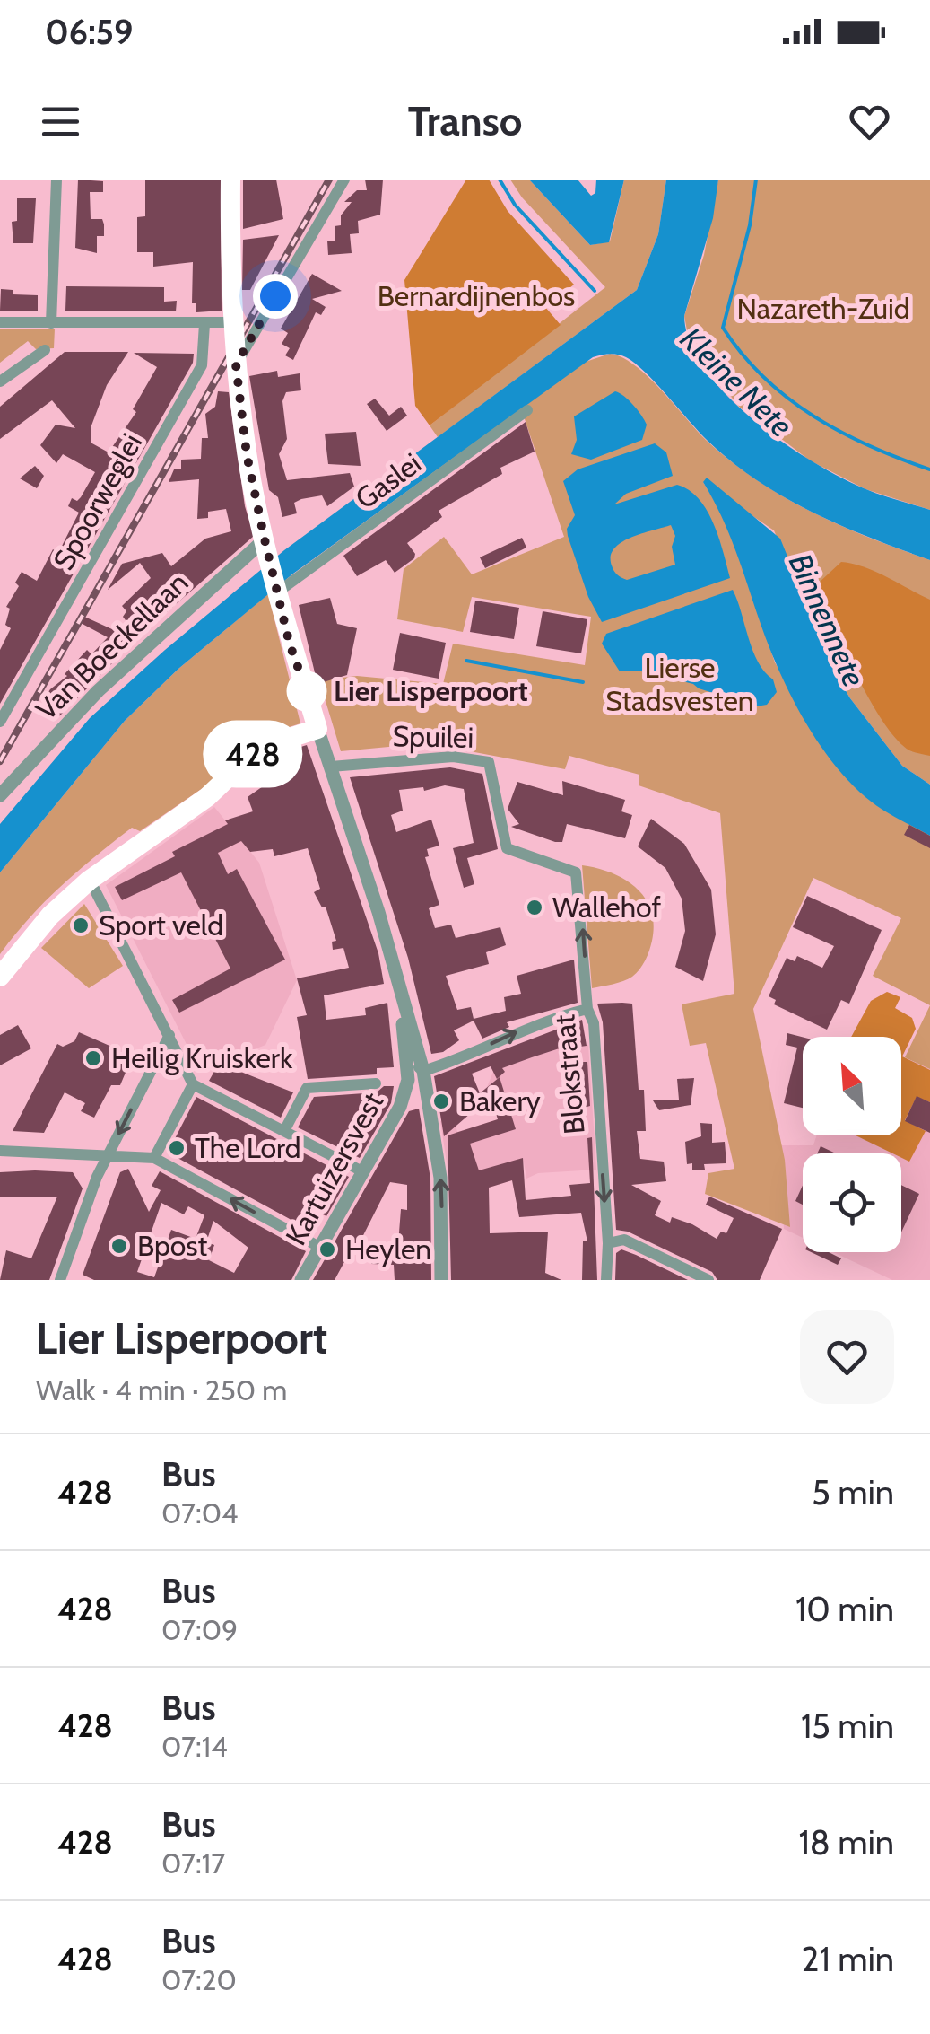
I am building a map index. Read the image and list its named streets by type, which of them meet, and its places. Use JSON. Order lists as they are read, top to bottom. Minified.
{"streets":{"street":["Gaslei","Spoorweglei","Van Boeckellaan","Spuilei","Blokstraat","Kartuizersvest"]},"crossings":[["Spuilei","Blokstraat"]],"water":["Kleine Nete","Binnennete"],"parks":["Bernardijnenbos","Nazareth-Zuid","Lierse Stadsvesten"],"places":["Lier Lisperpoort","Wallehof","Sport veld","Heilig Kruiskerk","Bakery","The Lord","Bpost","Heylen"],"lines":["bus line 428"],"north":"top left","page":{"status":"06:59","header":"Transo","on_map":"428","heading":["Lier Lisperpoort","Walk · 4 min · 250 m"],"list":[{"mark":"428","name":"Bus","note":"07:04","value":"5 min"},{"mark":"428","name":"Bus","note":"07:09","value":"10 min"},{"mark":"428","name":"Bus","note":"07:14","value":"15 min"},{"mark":"428","name":"Bus","note":"07:17","value":"18 min"},{"mark":"428","name":"Bus","note":"07:20","value":"21 min"}]}}
